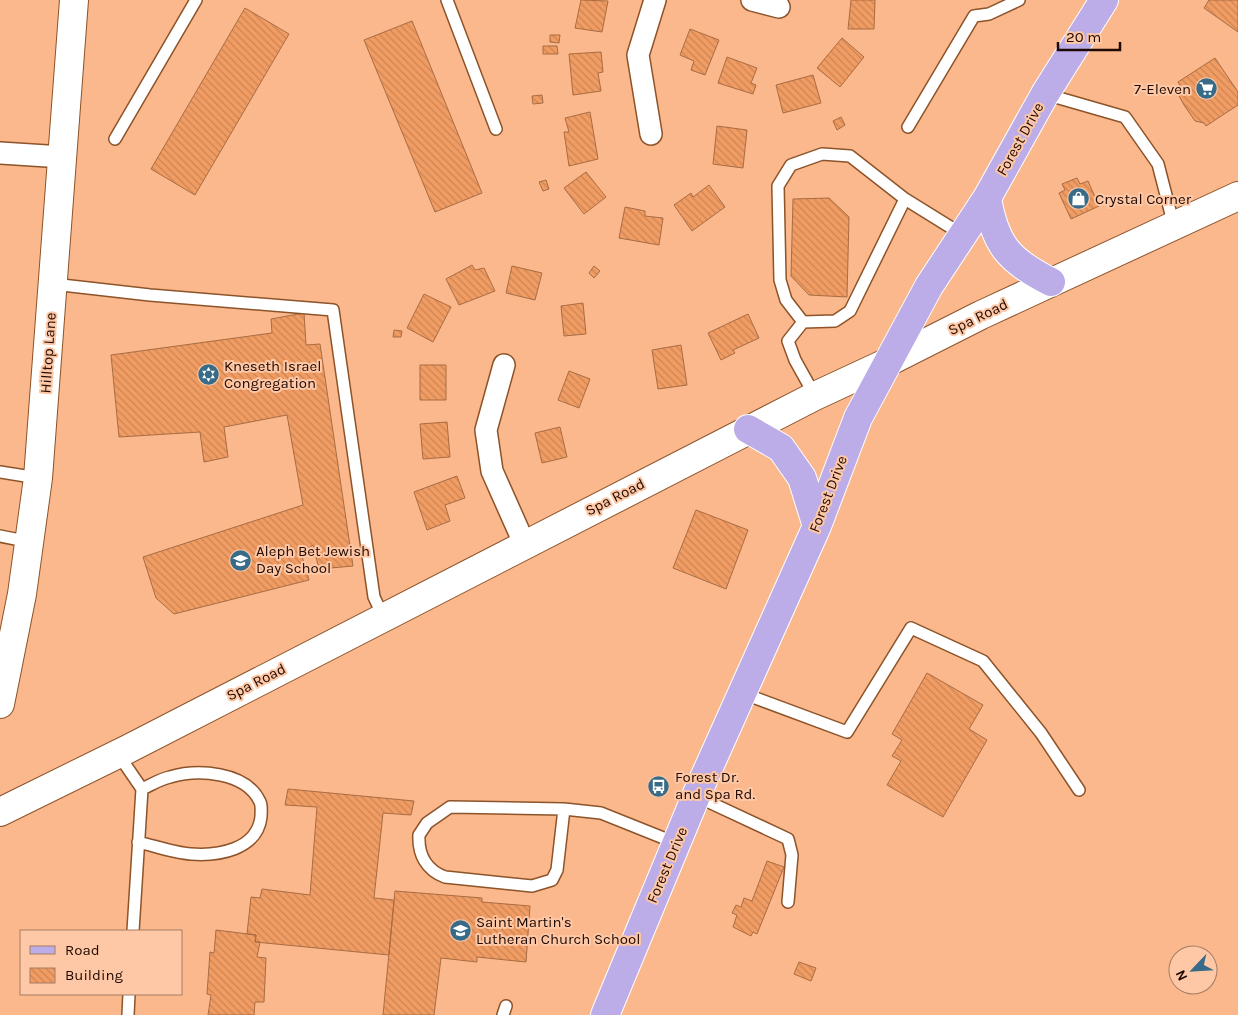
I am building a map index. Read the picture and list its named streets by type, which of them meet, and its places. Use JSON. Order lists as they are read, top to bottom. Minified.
{"streets":{"main road":["Forest Drive"],"street":["Spa Road","Hilltop Lane"]},"crossings":[["Forest Drive","Spa Road"]],"places":{"supermarket":["7-Eleven"],"shop":["Crystal Corner"],"synagogue":["Kneseth Israel Congregation"],"school or university":["Aleph Bet Jewish Day School","Saint Martin's Lutheran Church School"],"bus stop":["Forest Dr. and Spa Rd."]},"legend":["Road","Building"],"scale_bar":"20 m","north":"bottom left"}
